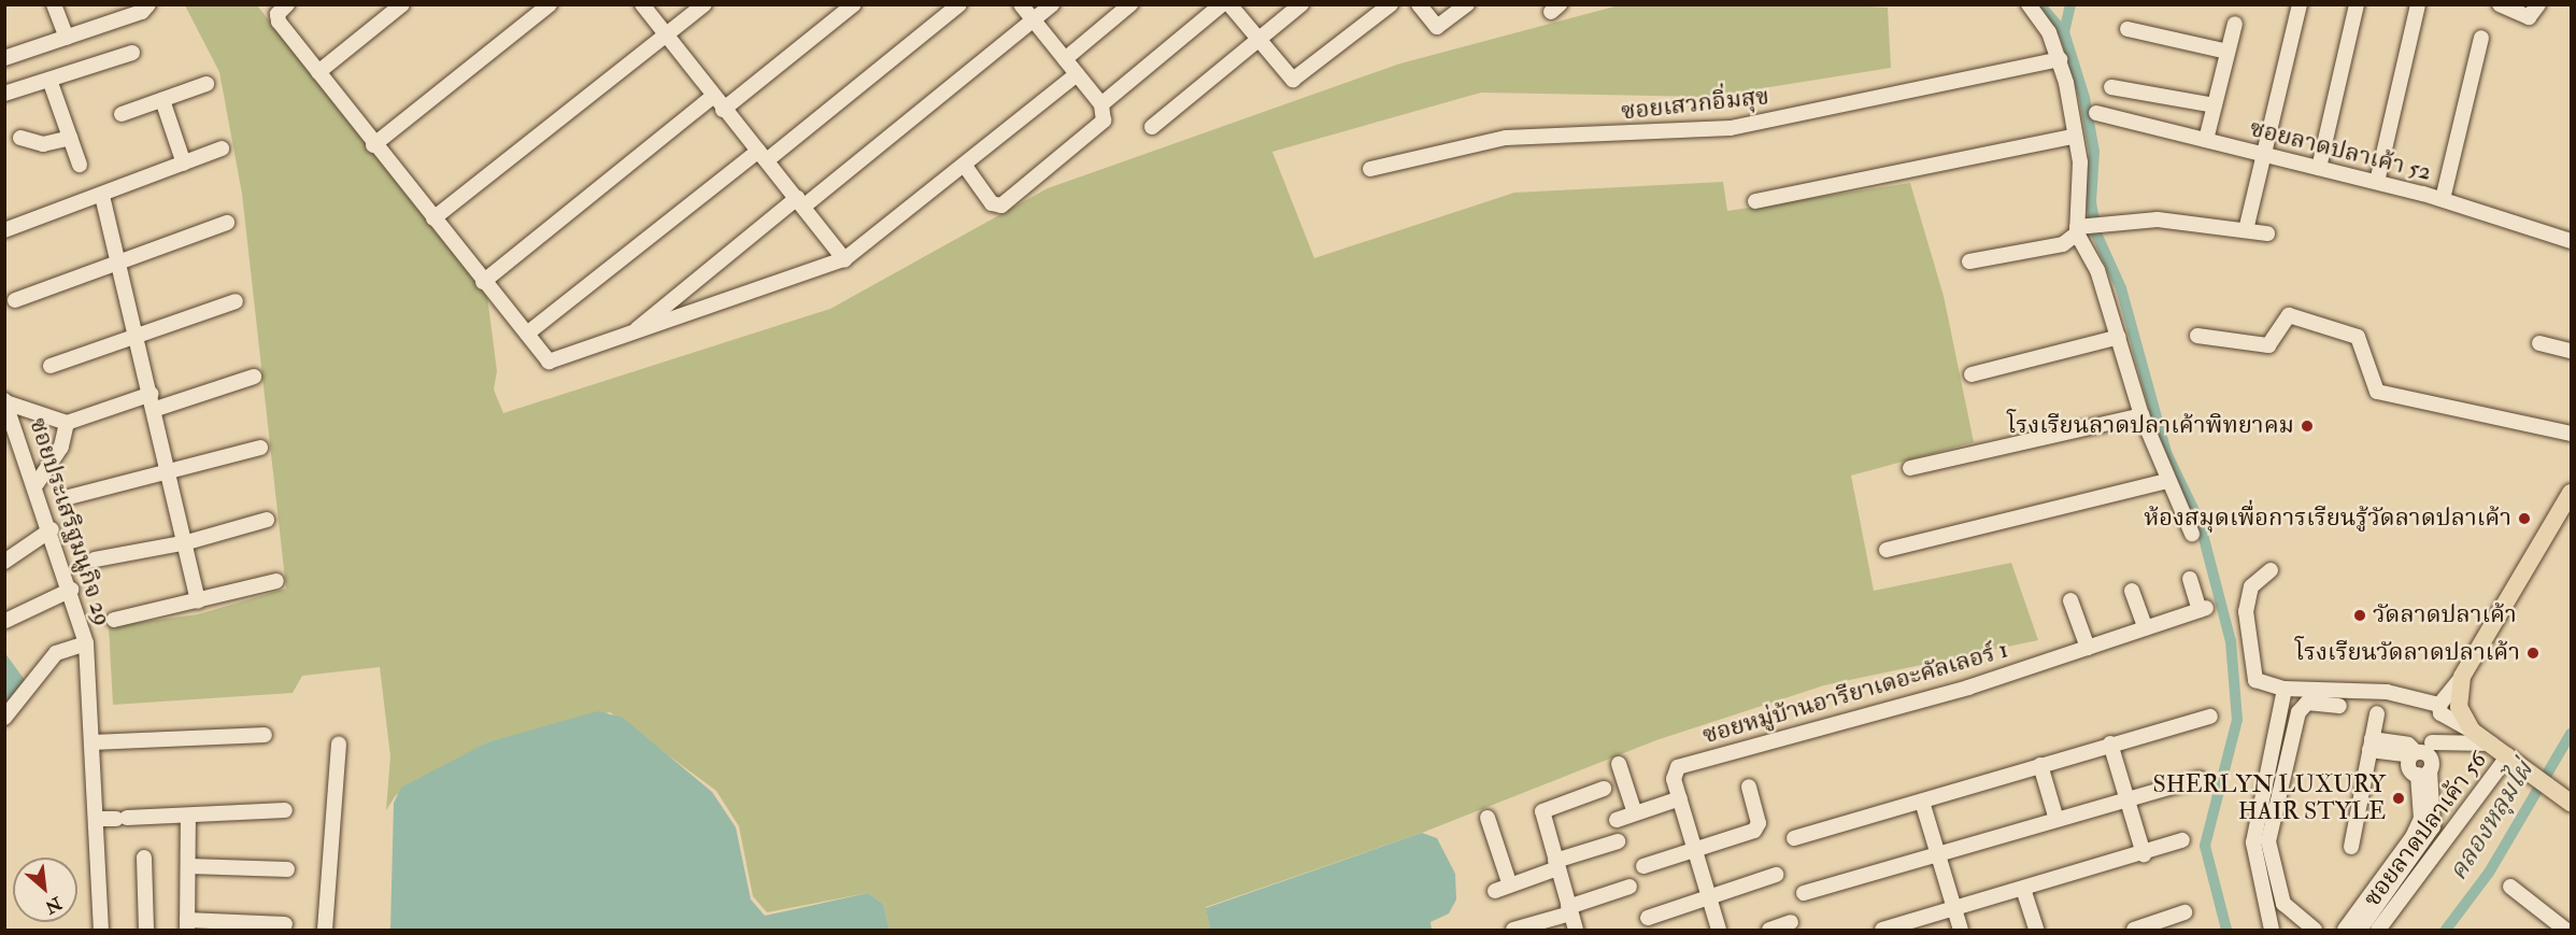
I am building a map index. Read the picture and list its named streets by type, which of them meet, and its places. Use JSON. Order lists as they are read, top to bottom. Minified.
{"streets":{"street":["ซอยเสวกอิ่มสุข","ซอยลาดปลาเค้า 52","ซอยประเสริฐมนูกิจ 29","ซอยหมู่บ้านอารียาเดอะคัลเลอร์ 1","ซอยลาดปลาเค้า 56"]},"water":["คลองหลุมไผ่"],"places":["โรงเรียนลาดปลาเค้าพิทยาคม","ห้องสมุดเพื่อการเรียนรู้วัดลาดปลาเค้า","วัดลาดปลาเค้า","โรงเรียนวัดลาดปลาเค้า","SHERLYN LUXURY HAIR STYLE"],"north":"bottom right"}
